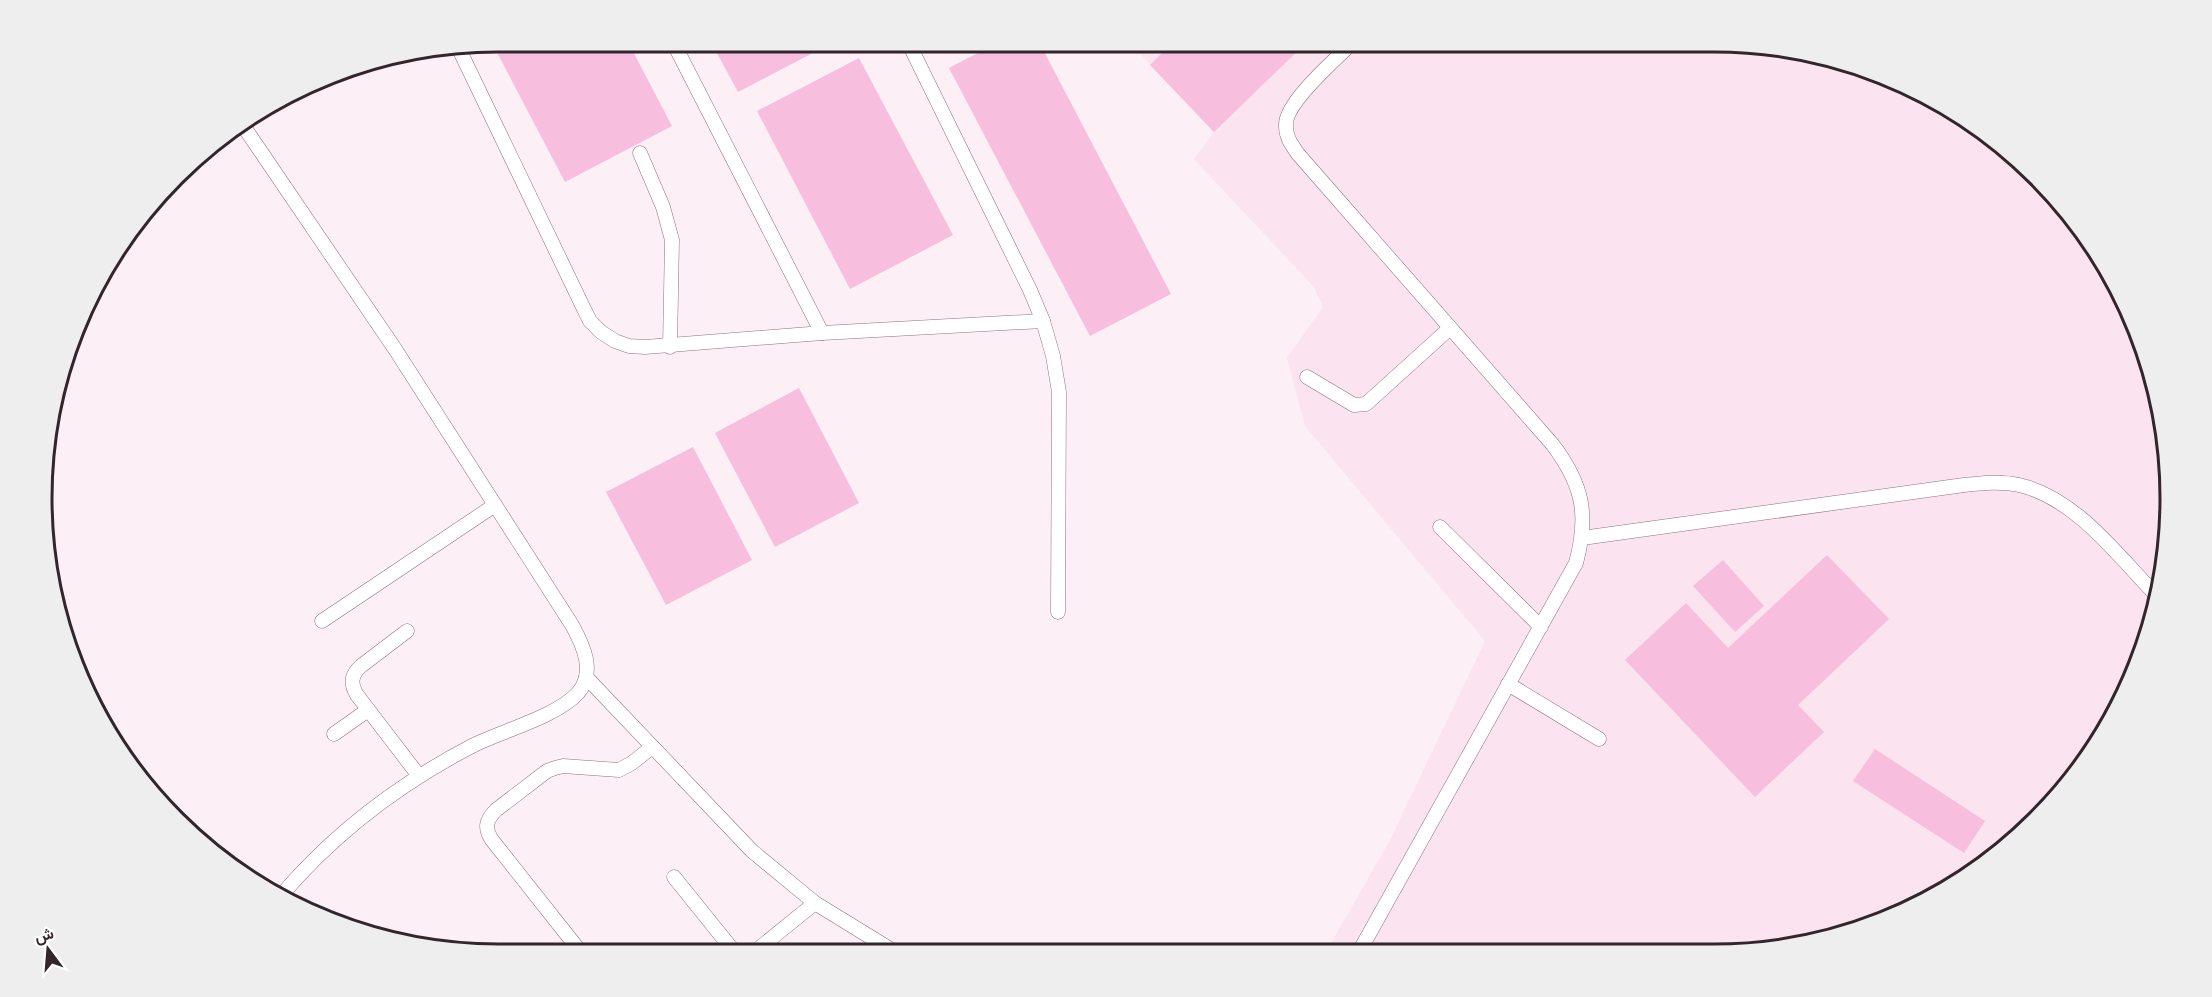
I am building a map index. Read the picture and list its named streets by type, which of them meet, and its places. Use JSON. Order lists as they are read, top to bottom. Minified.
{"north":"top"}
